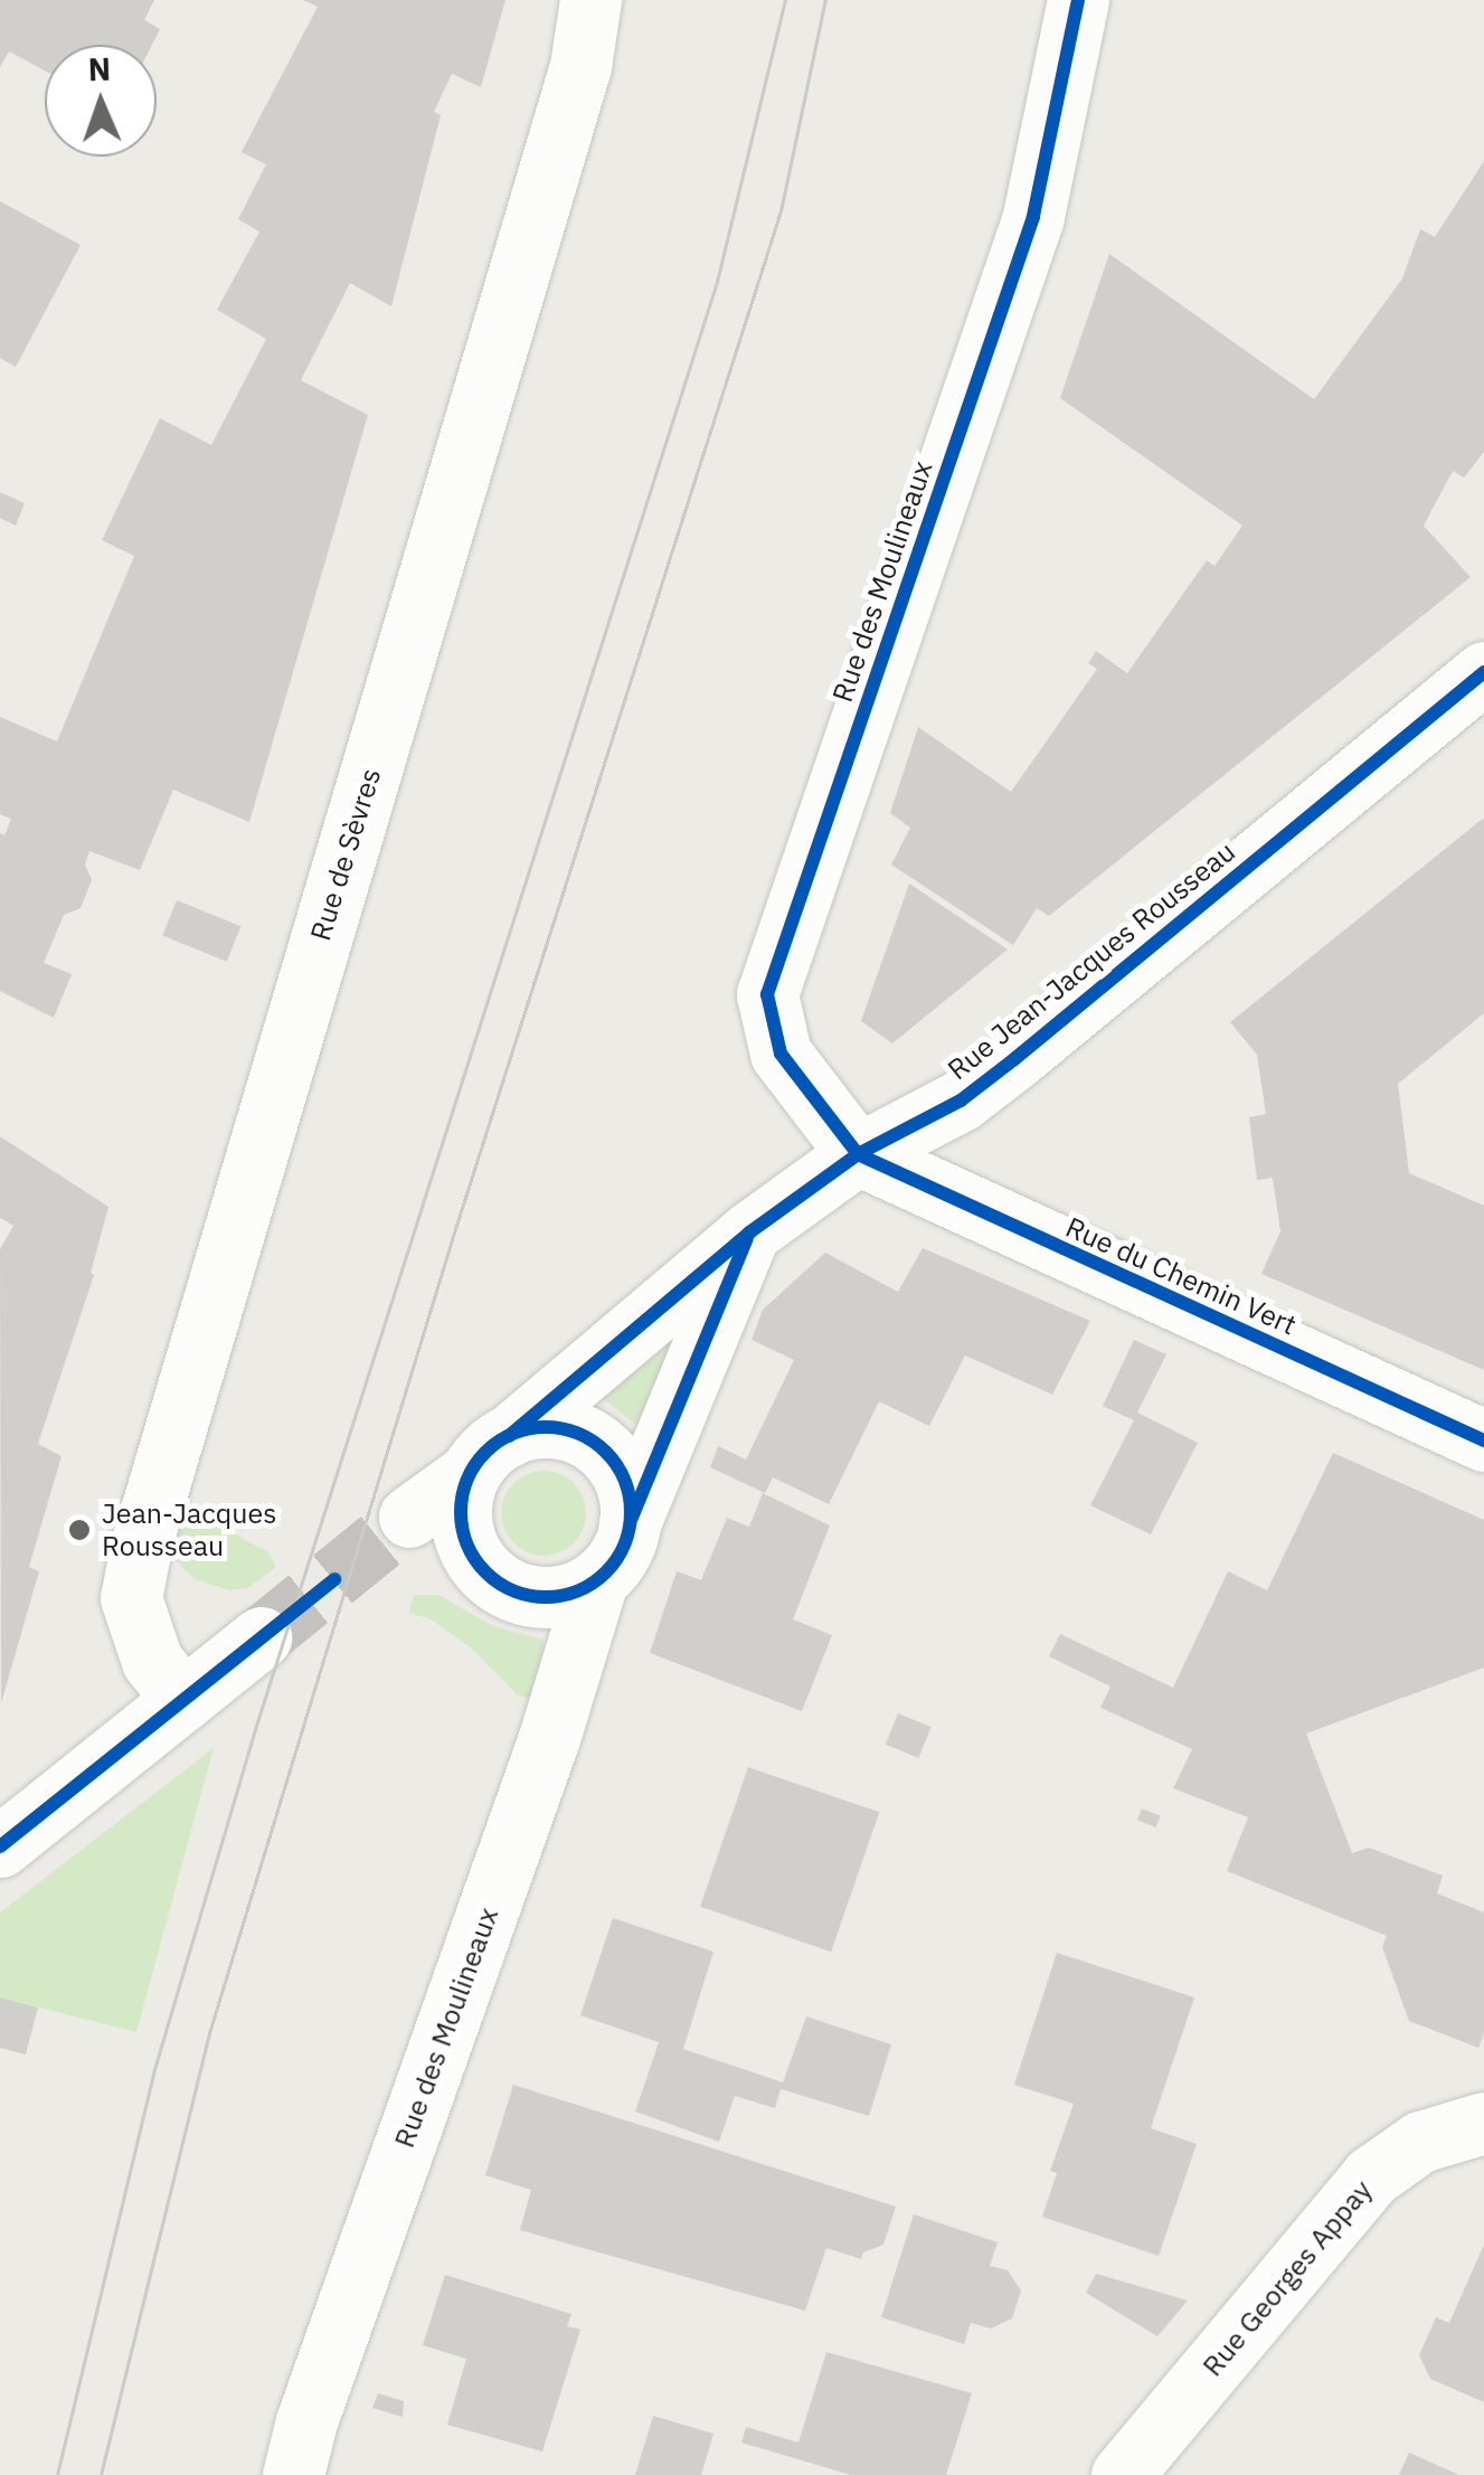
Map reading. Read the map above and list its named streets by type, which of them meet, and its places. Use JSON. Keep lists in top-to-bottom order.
{
  "streets": {
    "street": [
      "Rue des Moulineaux",
      "Rue de Sèvres",
      "Rue Jean-Jacques Rousseau",
      "Rue du Chemin Vert",
      "Rue Georges Appay"
    ]
  },
  "crossings": [
    ["Rue des Moulineaux", "Rue Jean-Jacques Rousseau"],
    ["Rue des Moulineaux", "Rue du Chemin Vert"],
    ["Rue Jean-Jacques Rousseau", "Rue du Chemin Vert"]
  ],
  "places": ["Jean-Jacques Rousseau"],
  "north": "top"
}
